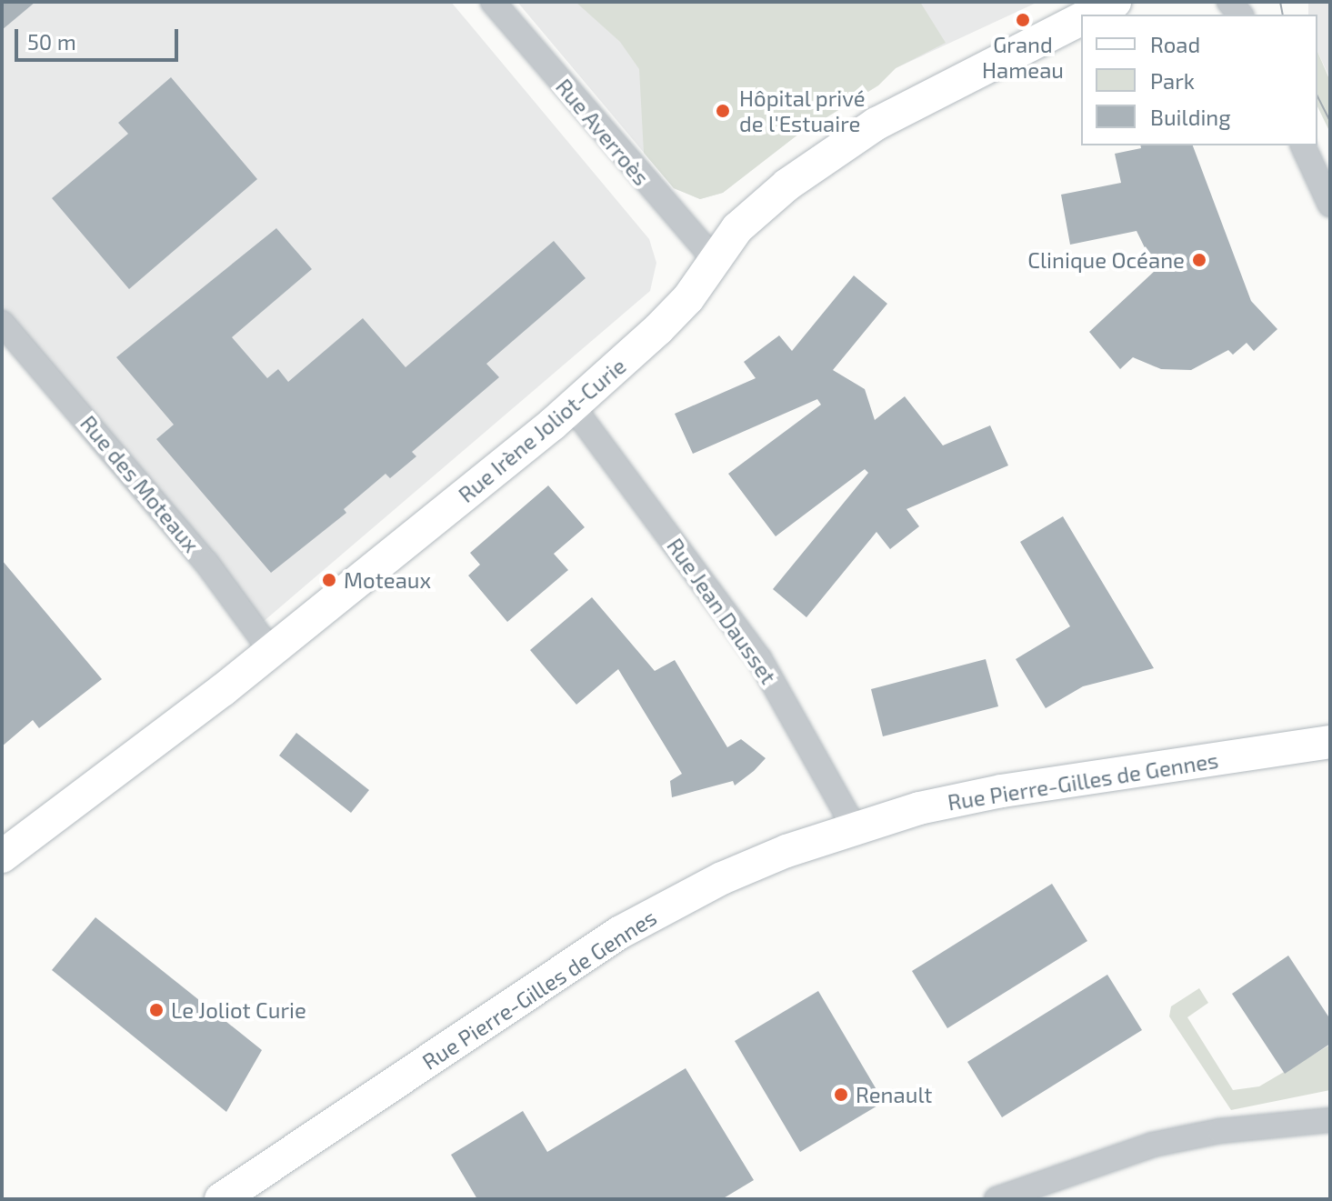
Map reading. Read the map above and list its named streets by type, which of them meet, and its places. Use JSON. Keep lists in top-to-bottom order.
{
  "streets": {
    "street": [
      "Rue Averroès",
      "Rue Irène Joliot-Curie",
      "Rue des Moteaux",
      "Rue Jean Dausset",
      "Rue Pierre-Gilles de Gennes"
    ]
  },
  "crossings": [
    ["Rue Averroès", "Rue Irène Joliot-Curie"],
    ["Rue Irène Joliot-Curie", "Rue des Moteaux"],
    ["Rue Irène Joliot-Curie", "Rue Jean Dausset"],
    ["Rue Jean Dausset", "Rue Pierre-Gilles de Gennes"]
  ],
  "places": [
    "Grand Hameau",
    "Hôpital privé de l'Estuaire",
    "Clinique Océane",
    "Moteaux",
    "Le Joliot Curie",
    "Renault"
  ],
  "legend": ["Road", "Park", "Building"],
  "scale_bar": "50 m"
}
